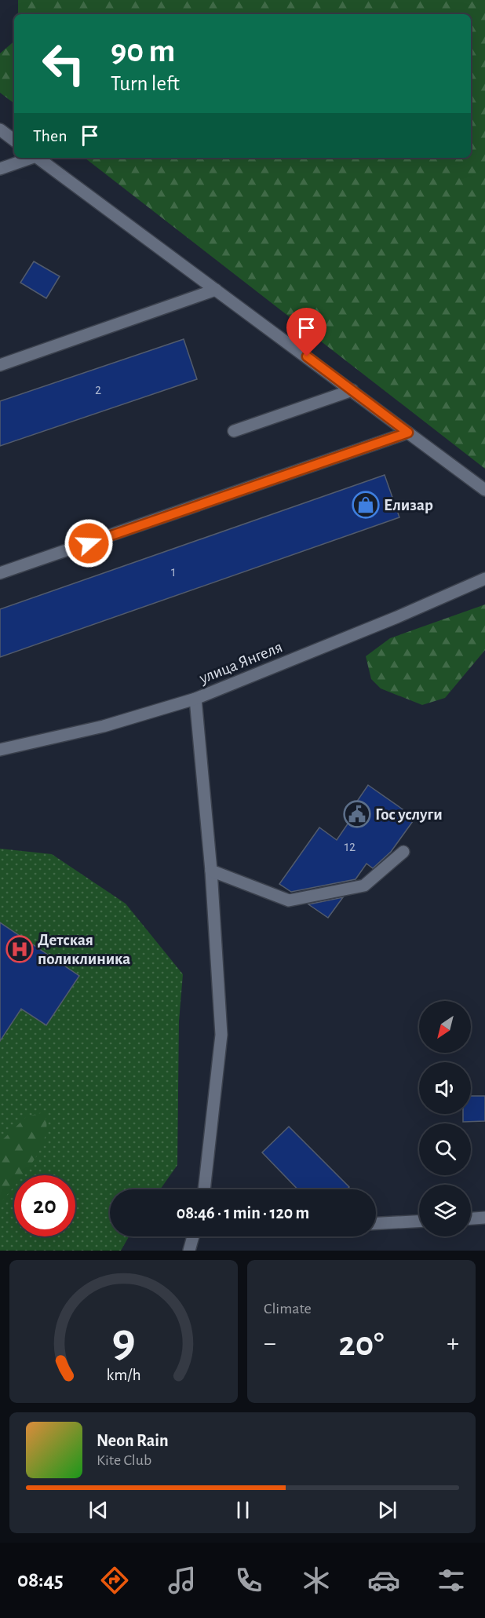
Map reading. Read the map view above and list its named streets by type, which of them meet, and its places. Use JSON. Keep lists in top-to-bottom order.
{
  "streets": {
    "street": ["улица Янгеля"]
  },
  "places": {
    "shop": ["Елизар"],
    "public building": ["Гос услуги"],
    "hospital": ["Детская поликлиника"]
  },
  "house_numbers": ["2", "1", "12"],
  "north": "bottom left",
  "page": {
    "turn": ["90 m", "Turn left"],
    "then": "Then",
    "limit": "20",
    "trip": "08:46 · 1 min · 120 m",
    "tile": "Climate",
    "heat": ["−", "20°", "+"],
    "song": ["Neon Rain", "Kite Club"],
    "tabs": "08:45",
    "gauge": ["9", "km/h"]
  }
}
